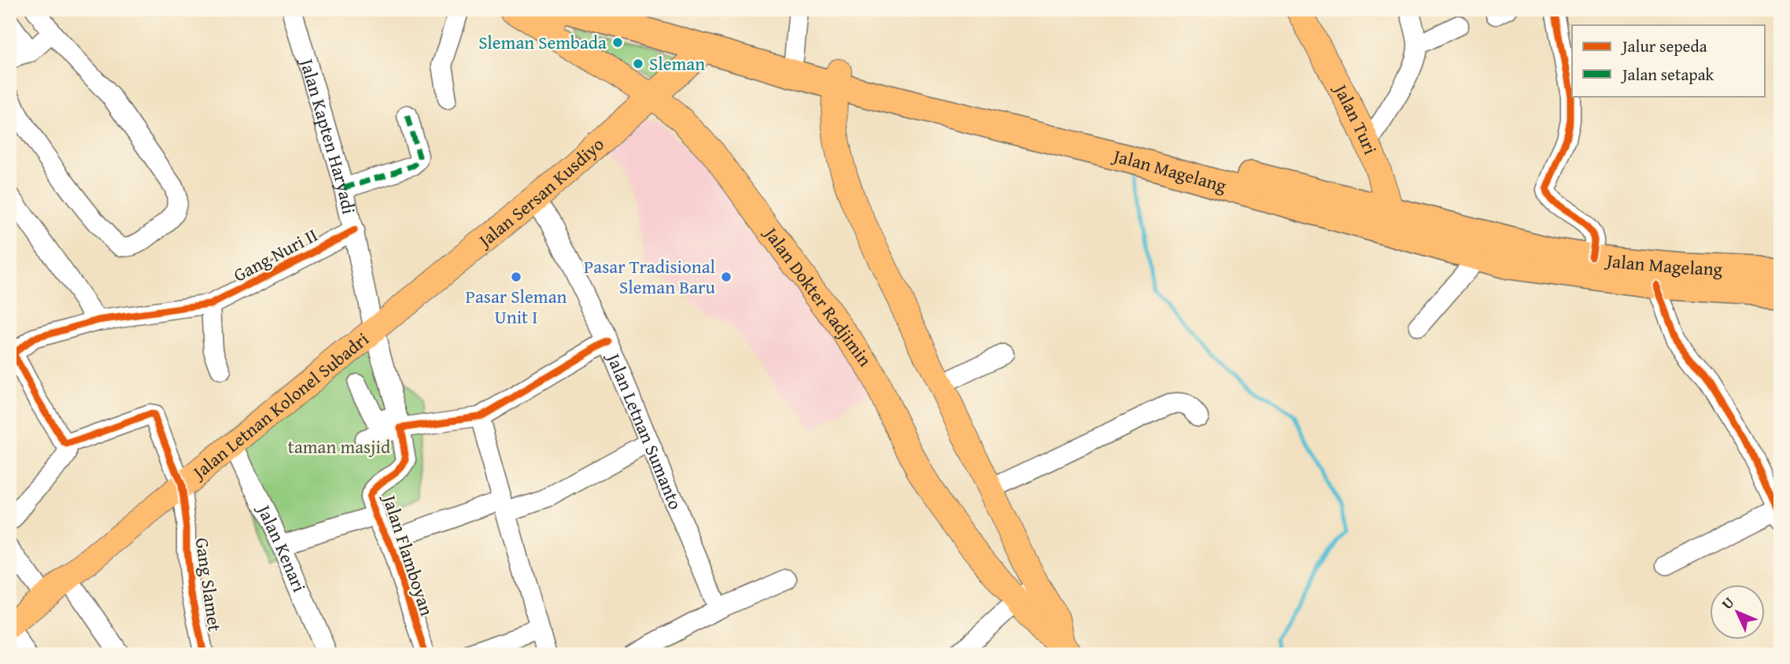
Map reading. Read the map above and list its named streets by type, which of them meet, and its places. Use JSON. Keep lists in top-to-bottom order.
{
  "streets": {
    "highway": ["Jalan Magelang"],
    "main road": [
      "Jalan Turi",
      "Jalan Sersan Kusdiyo",
      "Jalan Dokter Radjimin",
      "Jalan Letnan Kolonel Subadri"
    ],
    "street": [
      "Jalan Kapten Haryadi",
      "Gang Nuri II",
      "Jalan Letnan Sumanto",
      "Jalan Kenari",
      "Jalan Flamboyan",
      "Gang Slamet"
    ]
  },
  "crossings": [
    ["Jalan Turi", "Jalan Magelang"],
    ["Jalan Kapten Haryadi", "Jalan Sersan Kusdiyo"],
    ["Jalan Kapten Haryadi", "Gang Nuri II"],
    ["Jalan Kapten Haryadi", "Jalan Letnan Kolonel Subadri"],
    ["Jalan Kapten Haryadi", "Jalan Flamboyan"],
    ["Jalan Magelang", "Jalan Sersan Kusdiyo"],
    ["Jalan Magelang", "Jalan Dokter Radjimin"],
    ["Jalan Sersan Kusdiyo", "Jalan Dokter Radjimin"],
    ["Jalan Sersan Kusdiyo", "Jalan Letnan Kolonel Subadri"],
    ["Jalan Sersan Kusdiyo", "Jalan Letnan Sumanto"],
    ["Jalan Sersan Kusdiyo", "Jalan Flamboyan"],
    ["Jalan Letnan Kolonel Subadri", "Jalan Kenari"],
    ["Jalan Letnan Kolonel Subadri", "Jalan Flamboyan"],
    ["Jalan Letnan Kolonel Subadri", "Gang Slamet"]
  ],
  "parks": ["taman masjid"],
  "places": [
    "Sleman Sembada",
    "Sleman",
    "Pasar Sleman Unit I",
    "Pasar Tradisional Sleman Baru"
  ],
  "legend": ["Jalur sepeda", "Jalan setapak"],
  "north": "top left"
}
